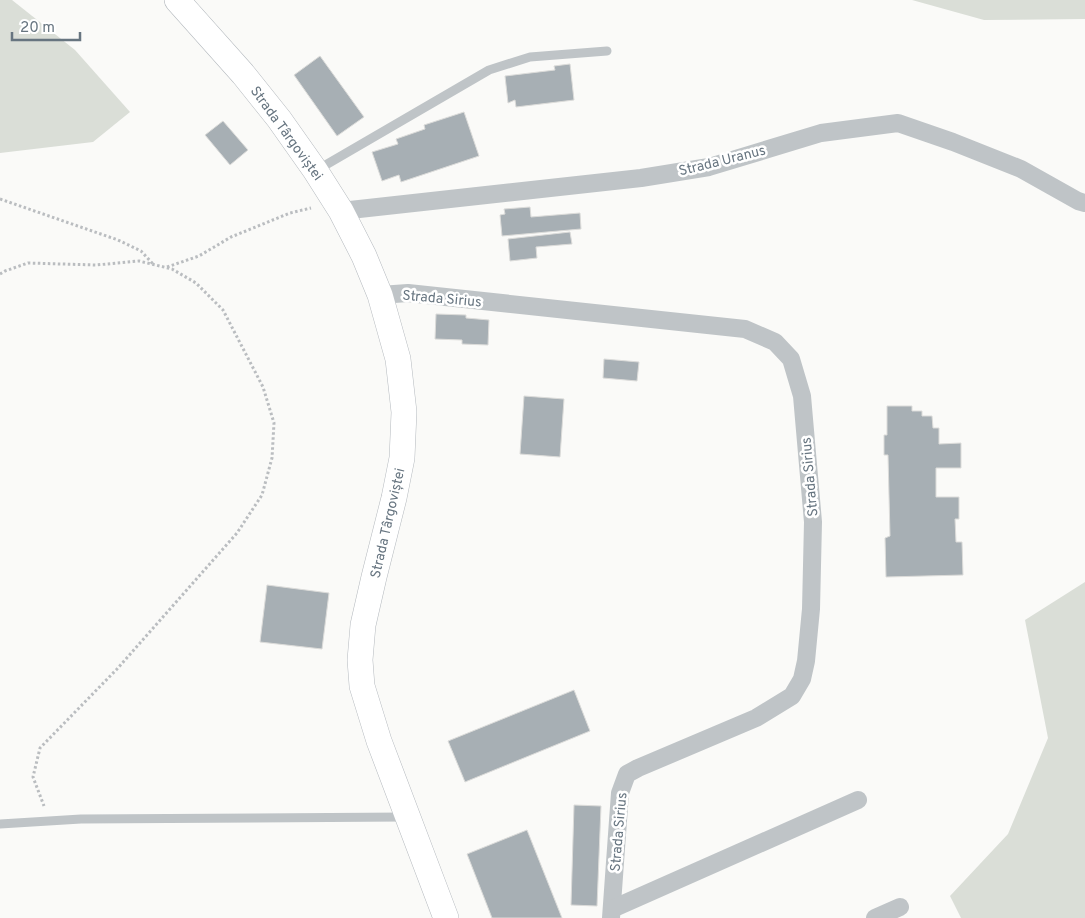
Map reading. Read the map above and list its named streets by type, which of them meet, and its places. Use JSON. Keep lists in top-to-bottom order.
{
  "streets": {
    "main road": ["Strada Târgoviștei"],
    "street": ["Strada Uranus", "Strada Sirius"]
  },
  "crossings": [
    ["Strada Târgoviștei", "Strada Uranus"],
    ["Strada Târgoviștei", "Strada Sirius"]
  ],
  "scale_bar": "20 m"
}
